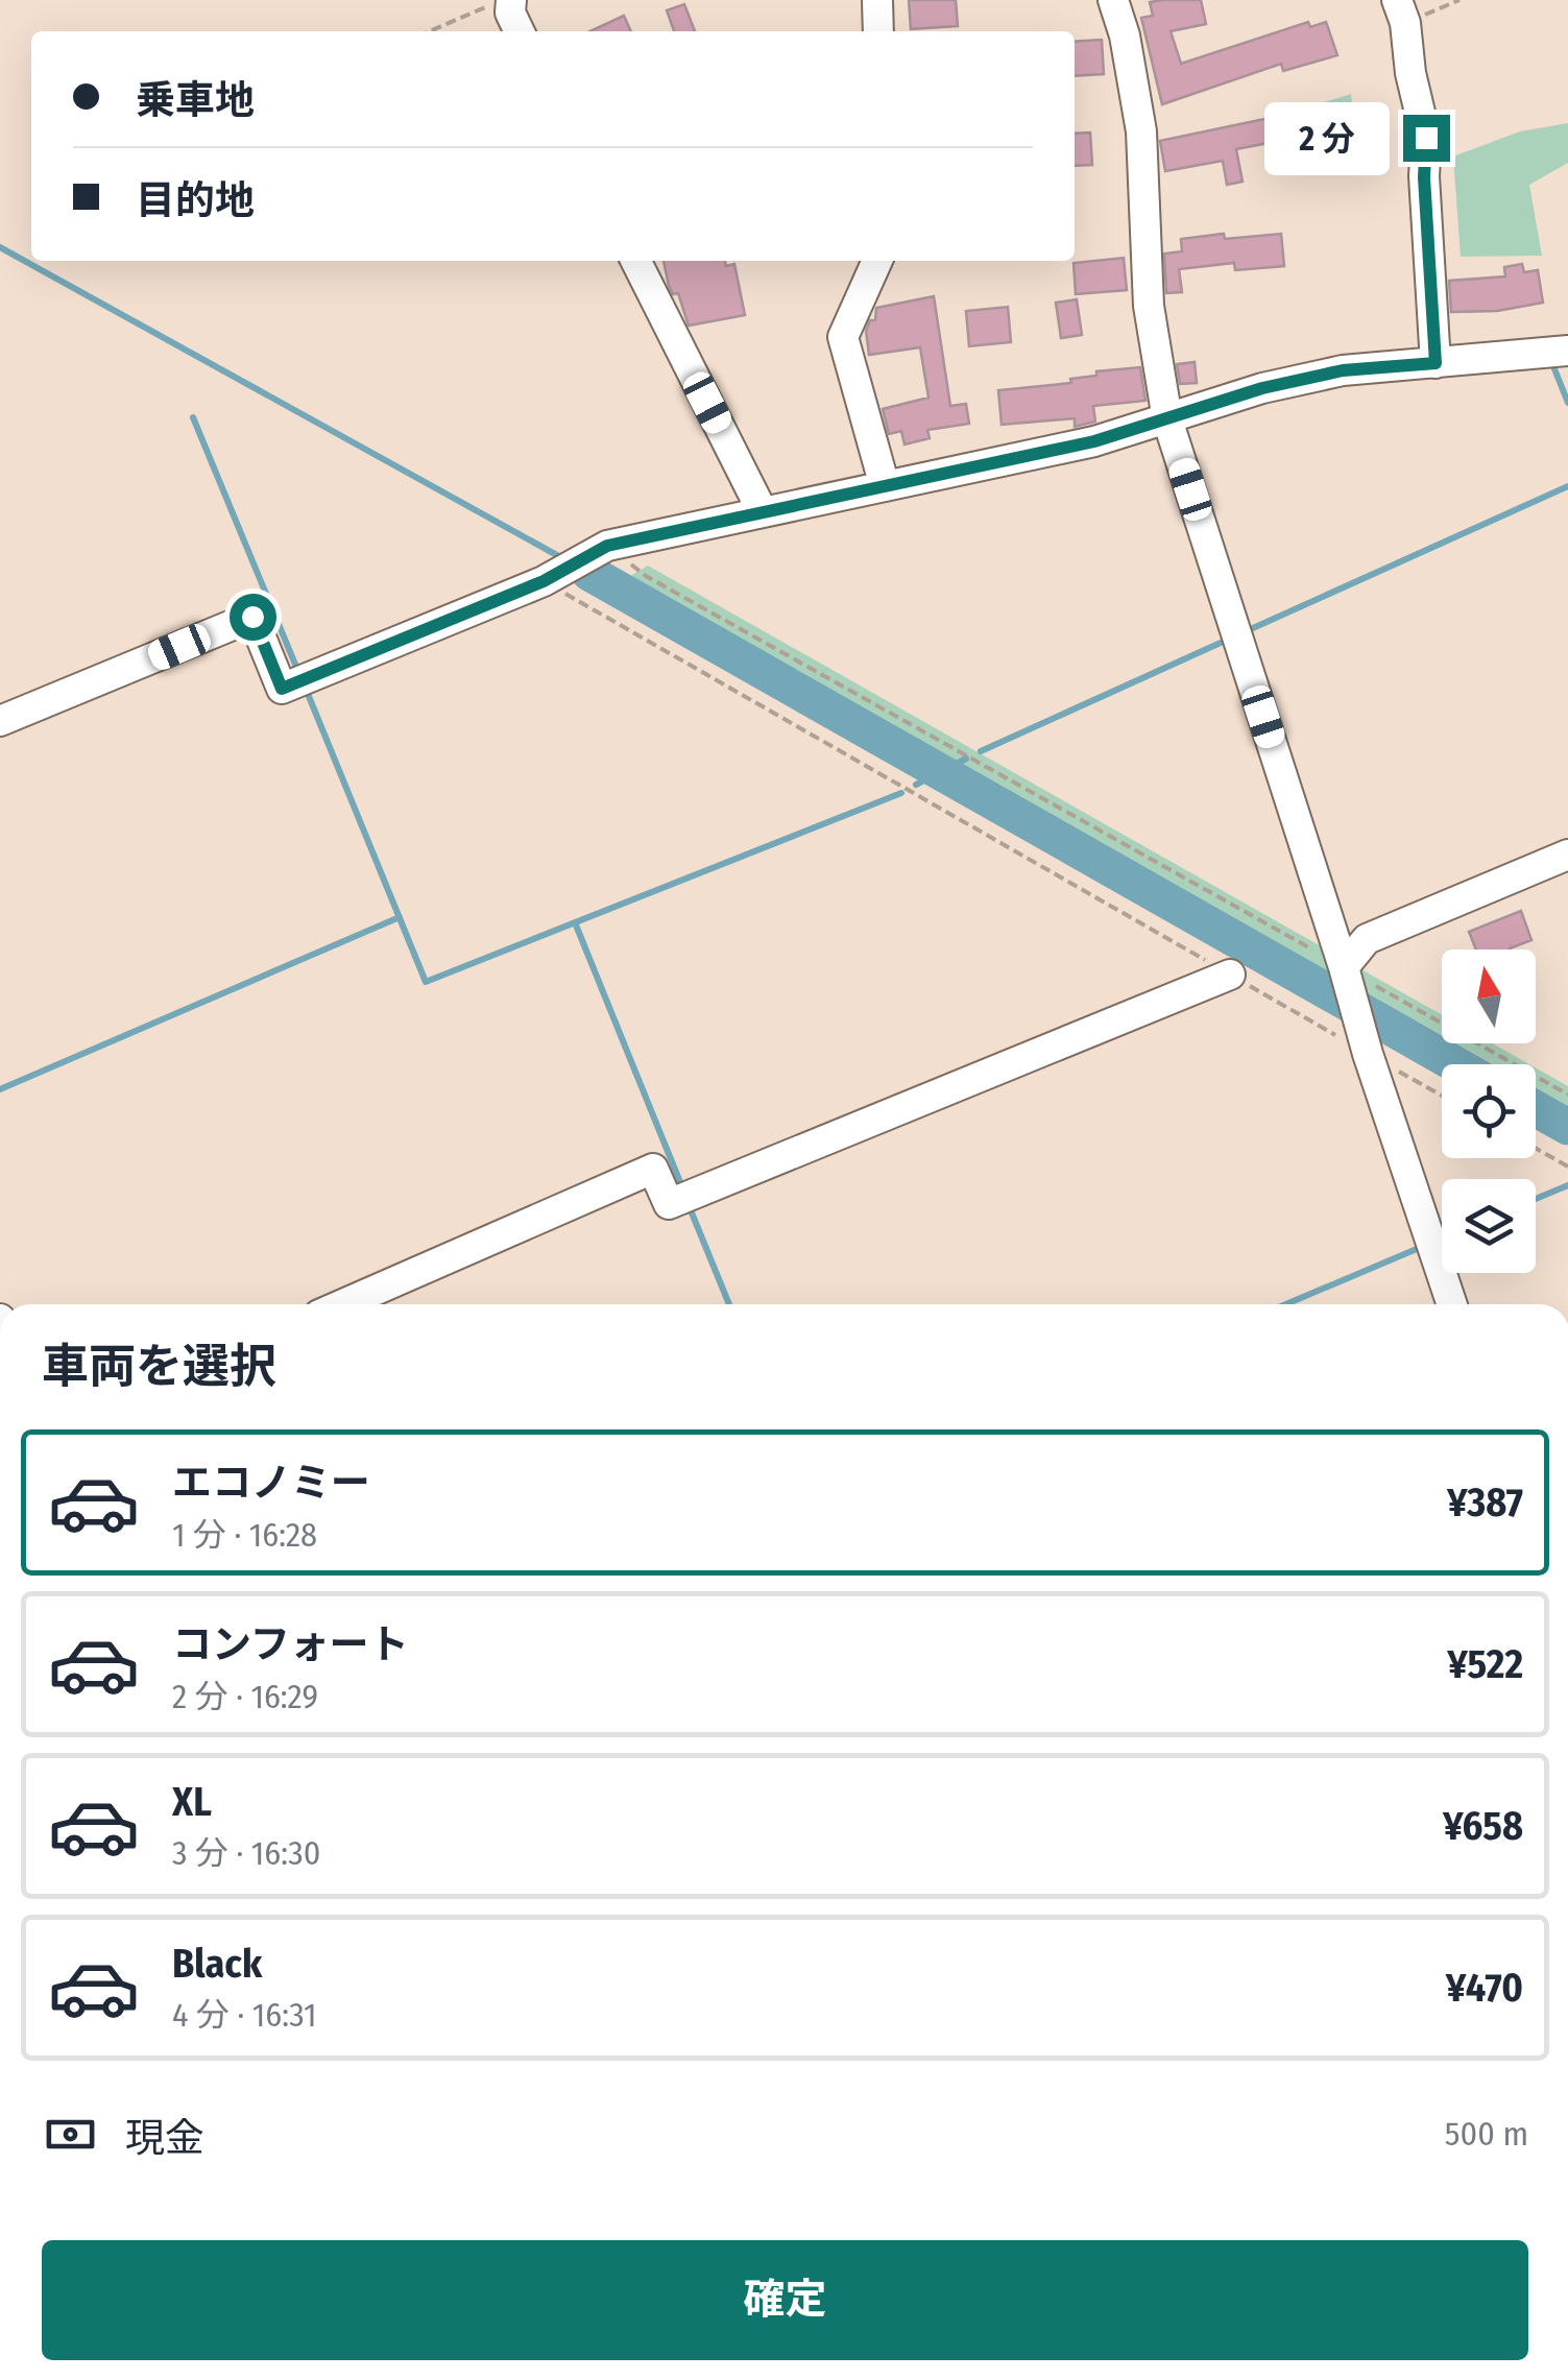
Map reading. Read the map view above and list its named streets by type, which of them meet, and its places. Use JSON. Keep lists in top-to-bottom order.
{
  "north": "top",
  "page": {
    "banner": ["乗車地", "目的地"],
    "bubble": "2 分",
    "heading": "車両を選択",
    "list": [
      {
        "name": "エコノミー",
        "note": "1 分 · 16:28",
        "value": "¥387"
      },
      {
        "name": "コンフォート",
        "note": "2 分 · 16:29",
        "value": "¥522"
      },
      {
        "name": "XL",
        "note": "3 分 · 16:30",
        "value": "¥658"
      },
      {
        "name": "Black",
        "note": "4 分 · 16:31",
        "value": "¥470"
      }
    ],
    "pay": ["現金", "500 m"],
    "buttons": "確定"
  }
}
